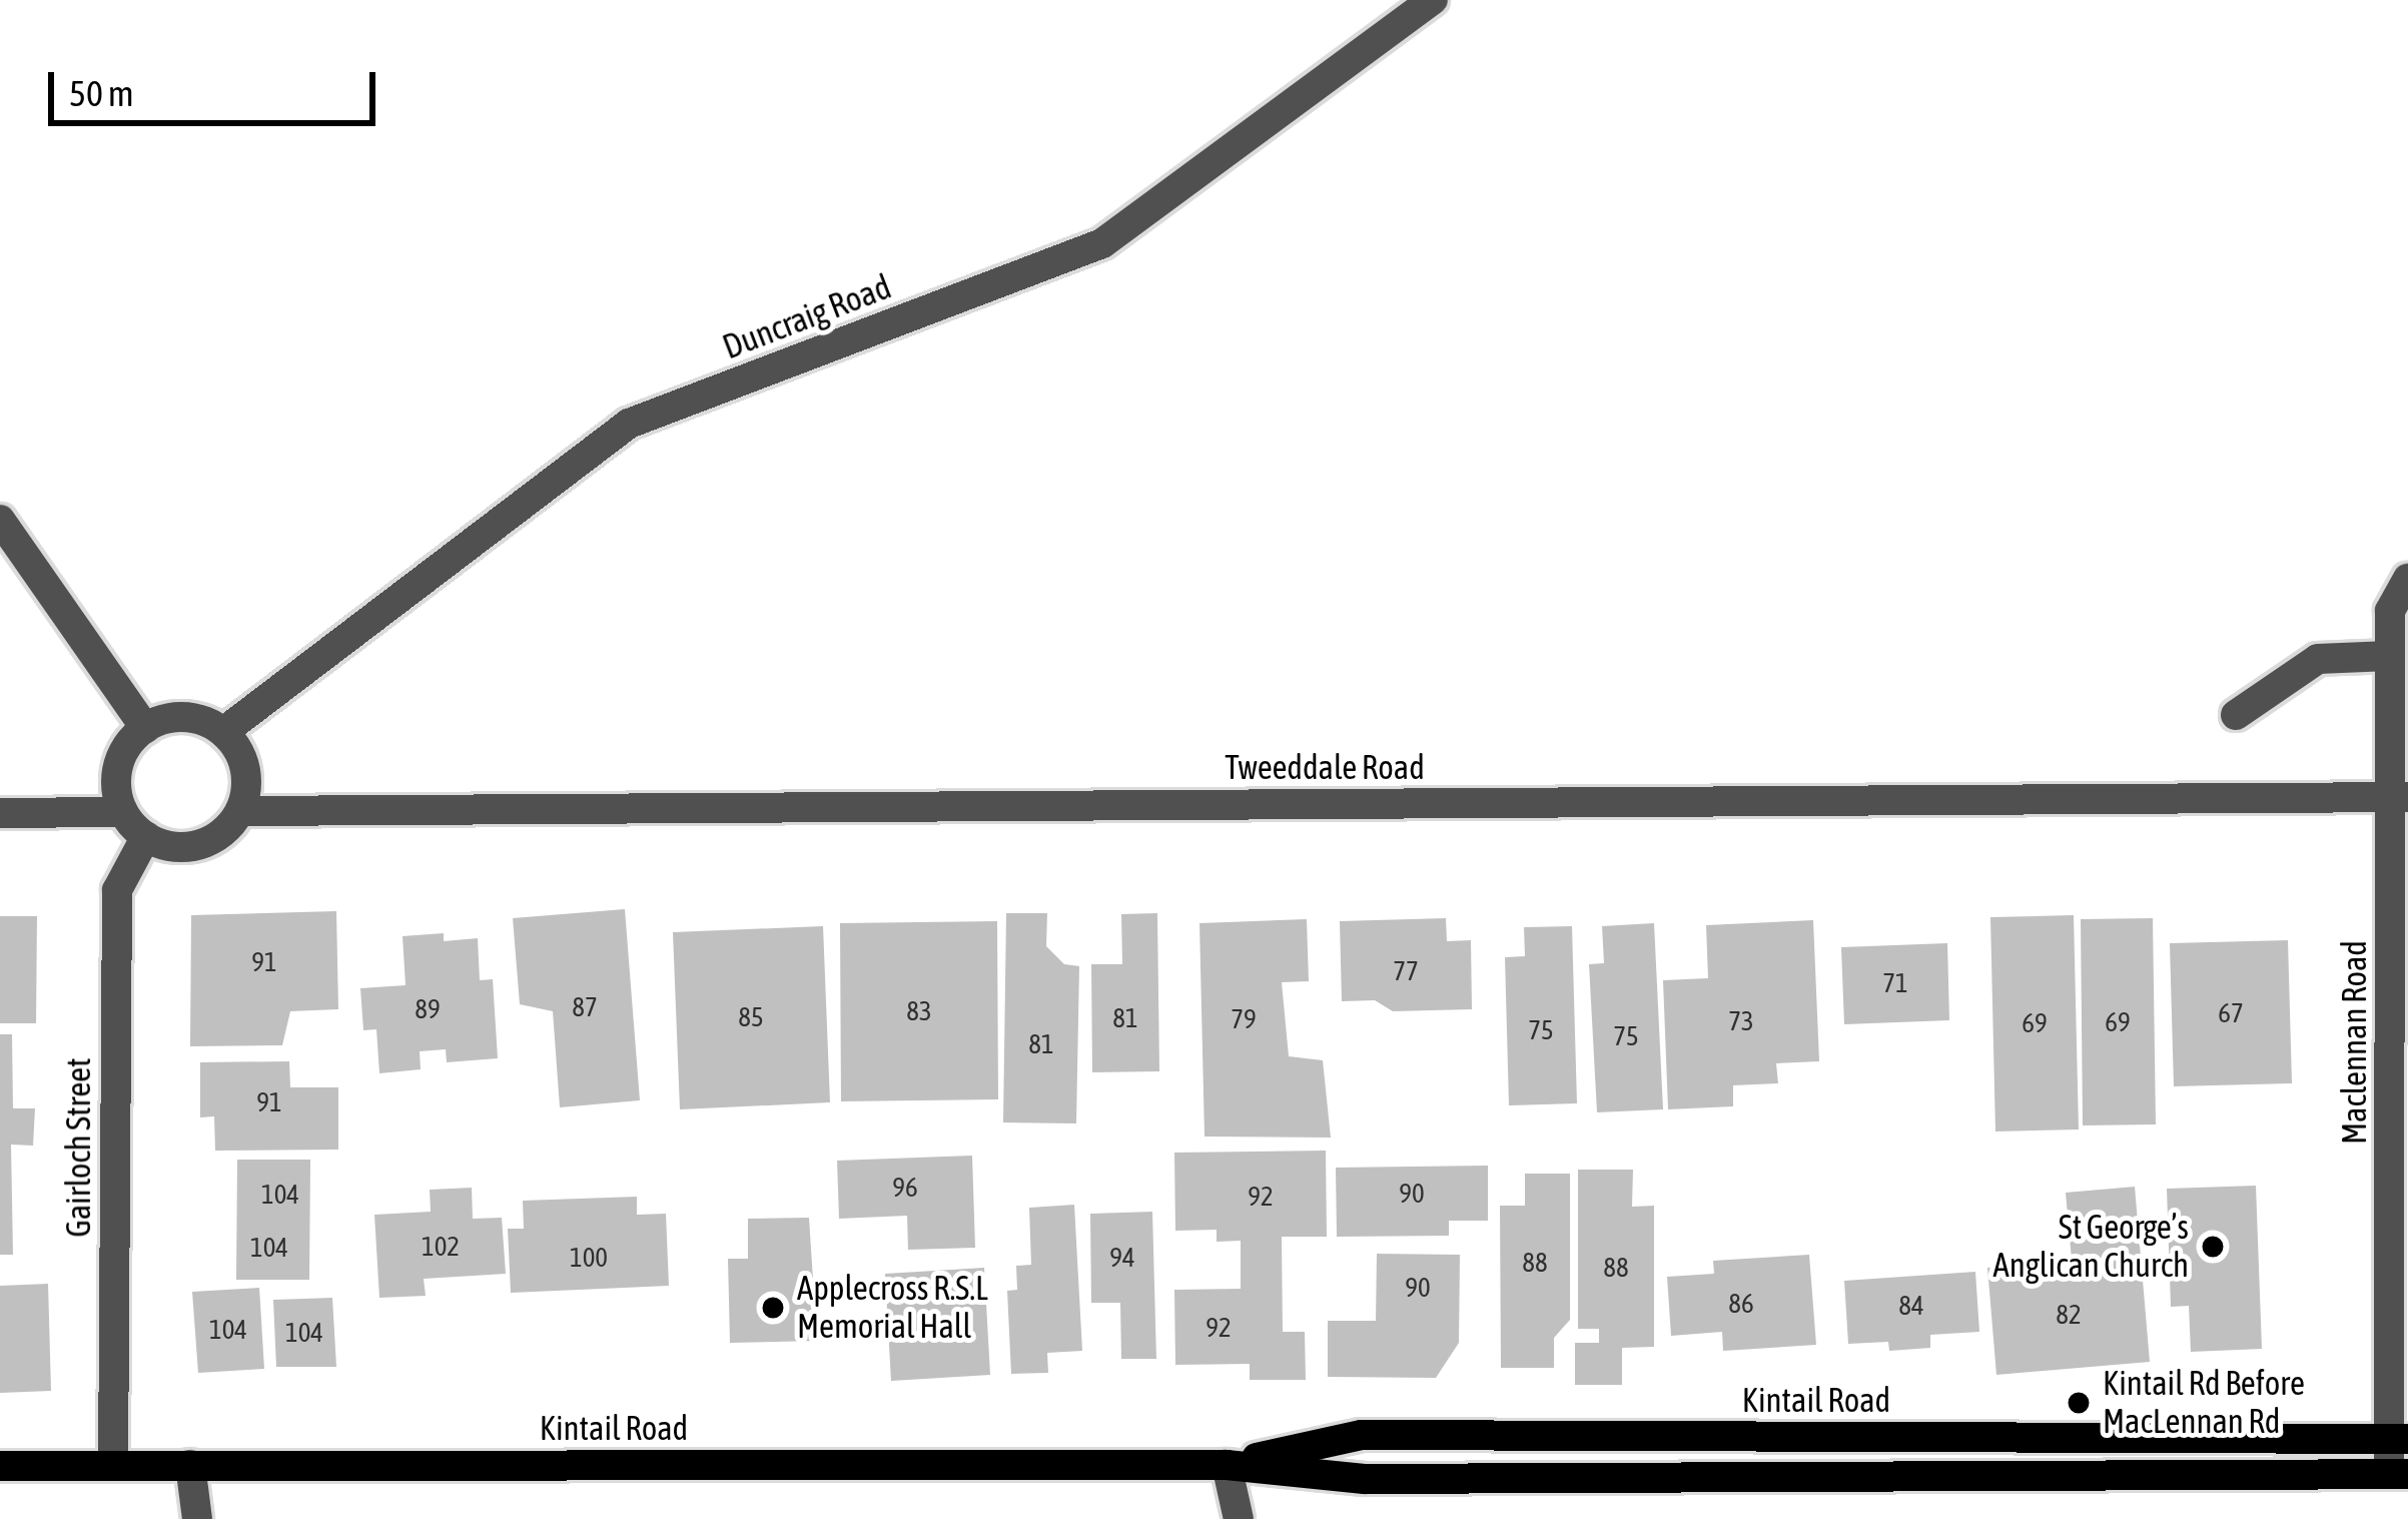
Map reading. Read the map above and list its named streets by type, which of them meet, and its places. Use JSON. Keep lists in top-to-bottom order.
{
  "streets": {
    "main road": ["Kintail Road"],
    "street": [
      "Duncraig Road",
      "Tweeddale Road",
      "Maclennan Road",
      "Gairloch Street"
    ]
  },
  "crossings": [
    ["Duncraig Road", "Tweeddale Road"],
    ["Duncraig Road", "Gairloch Street"],
    ["Tweeddale Road", "Maclennan Road"],
    ["Tweeddale Road", "Gairloch Street"],
    ["Maclennan Road", "Kintail Road"],
    ["Gairloch Street", "Kintail Road"]
  ],
  "places": ["St George’s Anglican Church", "Applecross R.S.L Memorial Hall", "Kintail Rd Before MacLennan Rd"],
  "house_numbers": [
    "91",
    "77",
    "71",
    "87",
    "89",
    "83",
    "67",
    "85",
    "81",
    "79",
    "73",
    "69",
    "69",
    "75",
    "75",
    "81",
    "91",
    "96",
    "90",
    "104",
    "92",
    "102",
    "104",
    "100",
    "94",
    "88",
    "88",
    "90",
    "86",
    "84",
    "82",
    "92",
    "104",
    "104"
  ],
  "scale_bar": "50 m"
}
